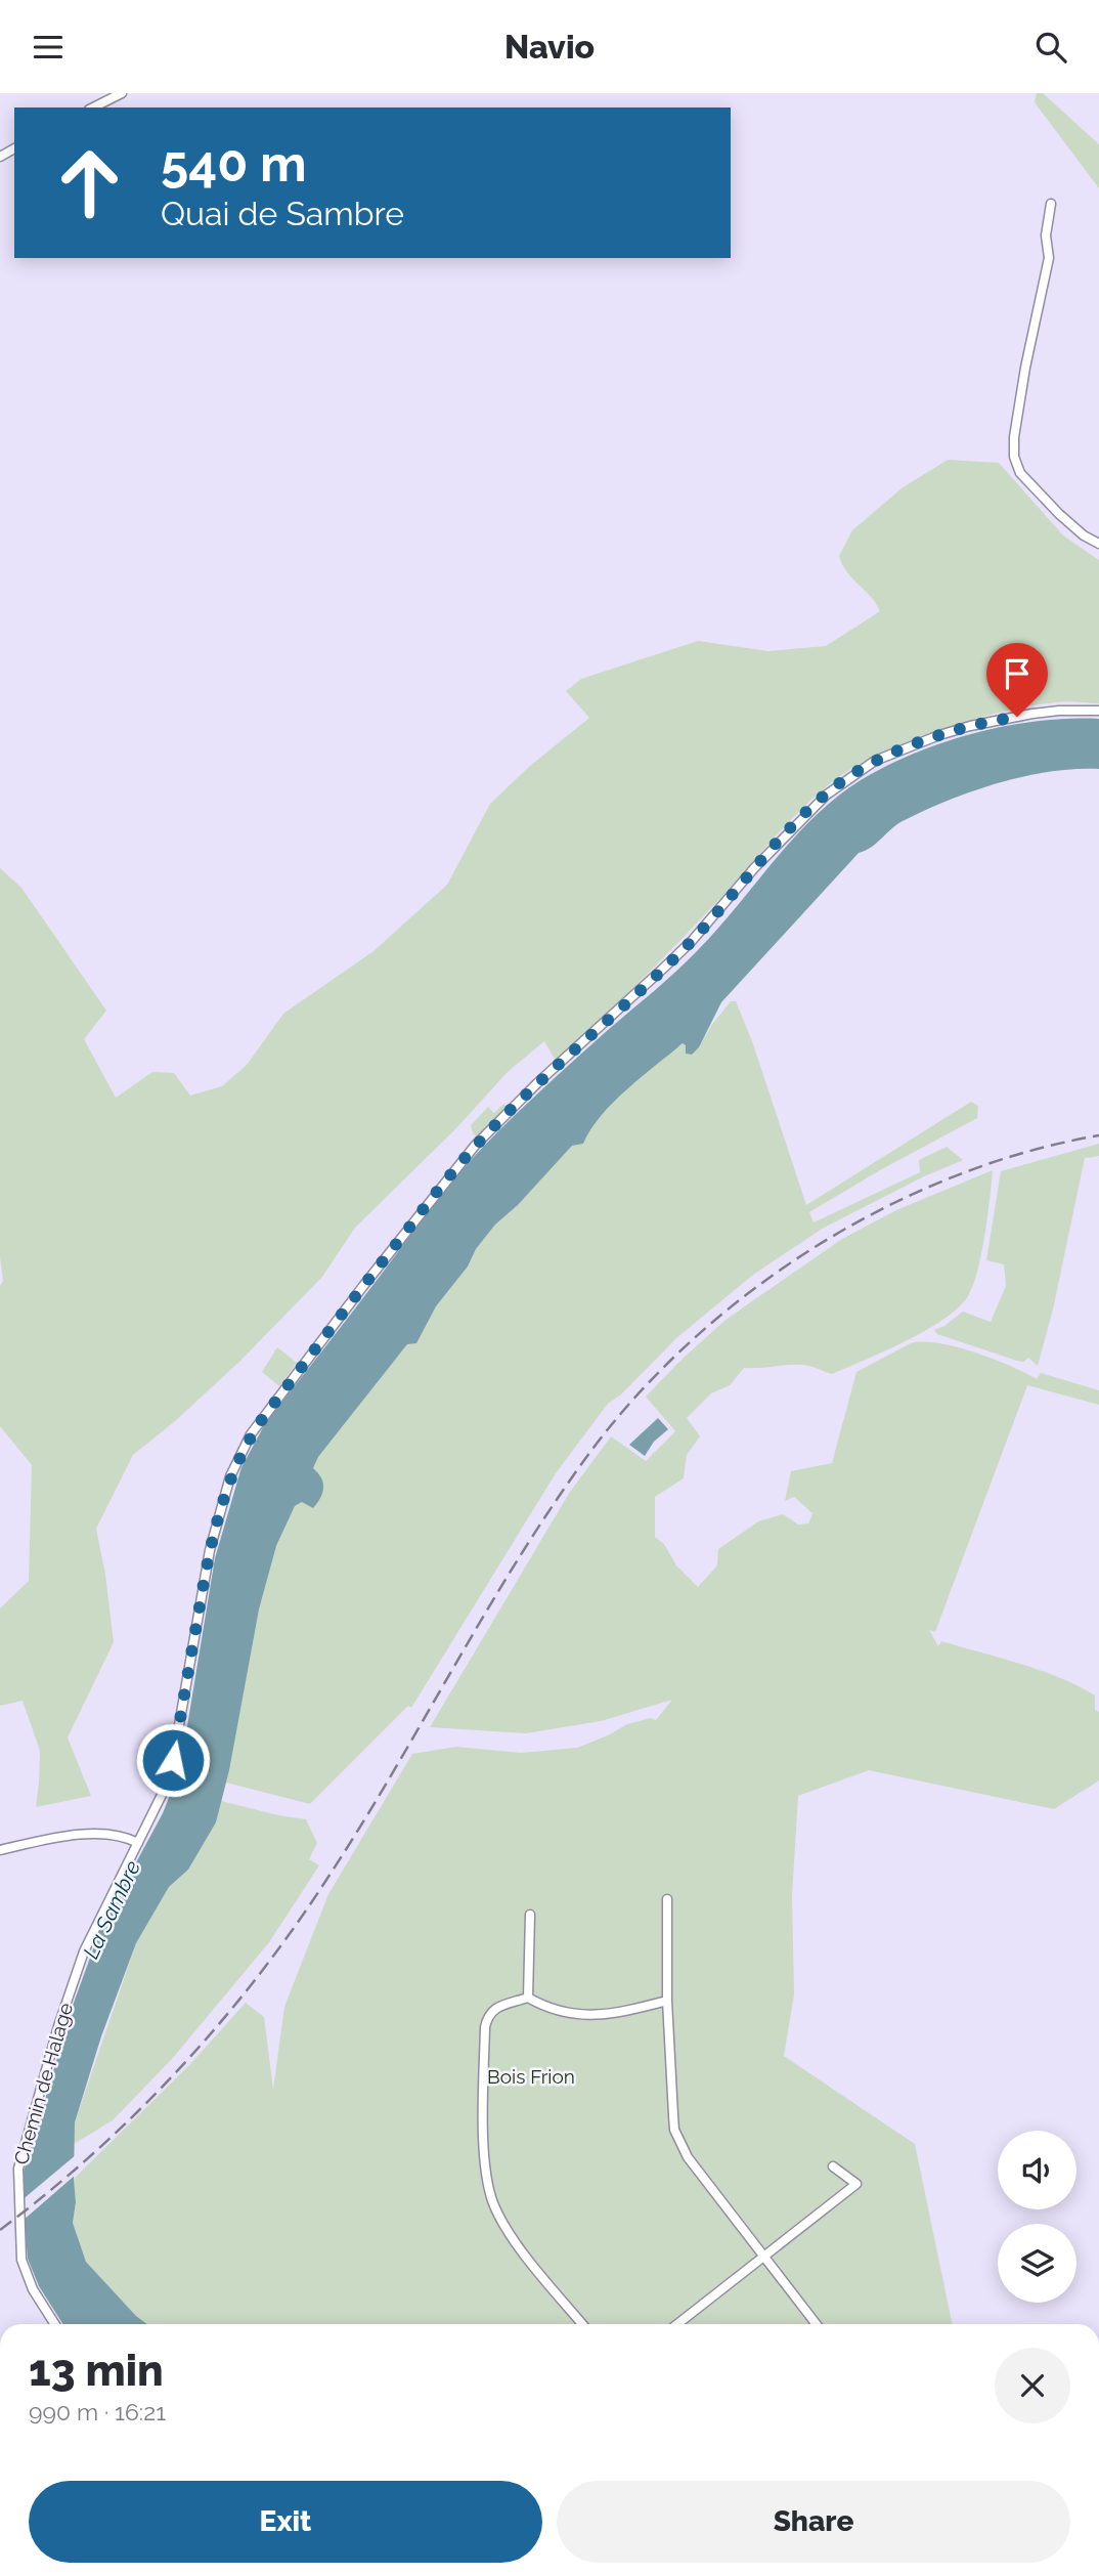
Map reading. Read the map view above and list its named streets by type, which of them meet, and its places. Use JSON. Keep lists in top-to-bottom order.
{
  "streets": {
    "street": ["Chemin de Halage"]
  },
  "water": ["La Sambre"],
  "parks": ["Bois Frion"],
  "page": {
    "header": "Navio",
    "turn": ["540 m", "Quai de Sambre"],
    "heading": ["13 min", "990 m · 16:21"],
    "buttons": ["Exit", "Share"]
  }
}
